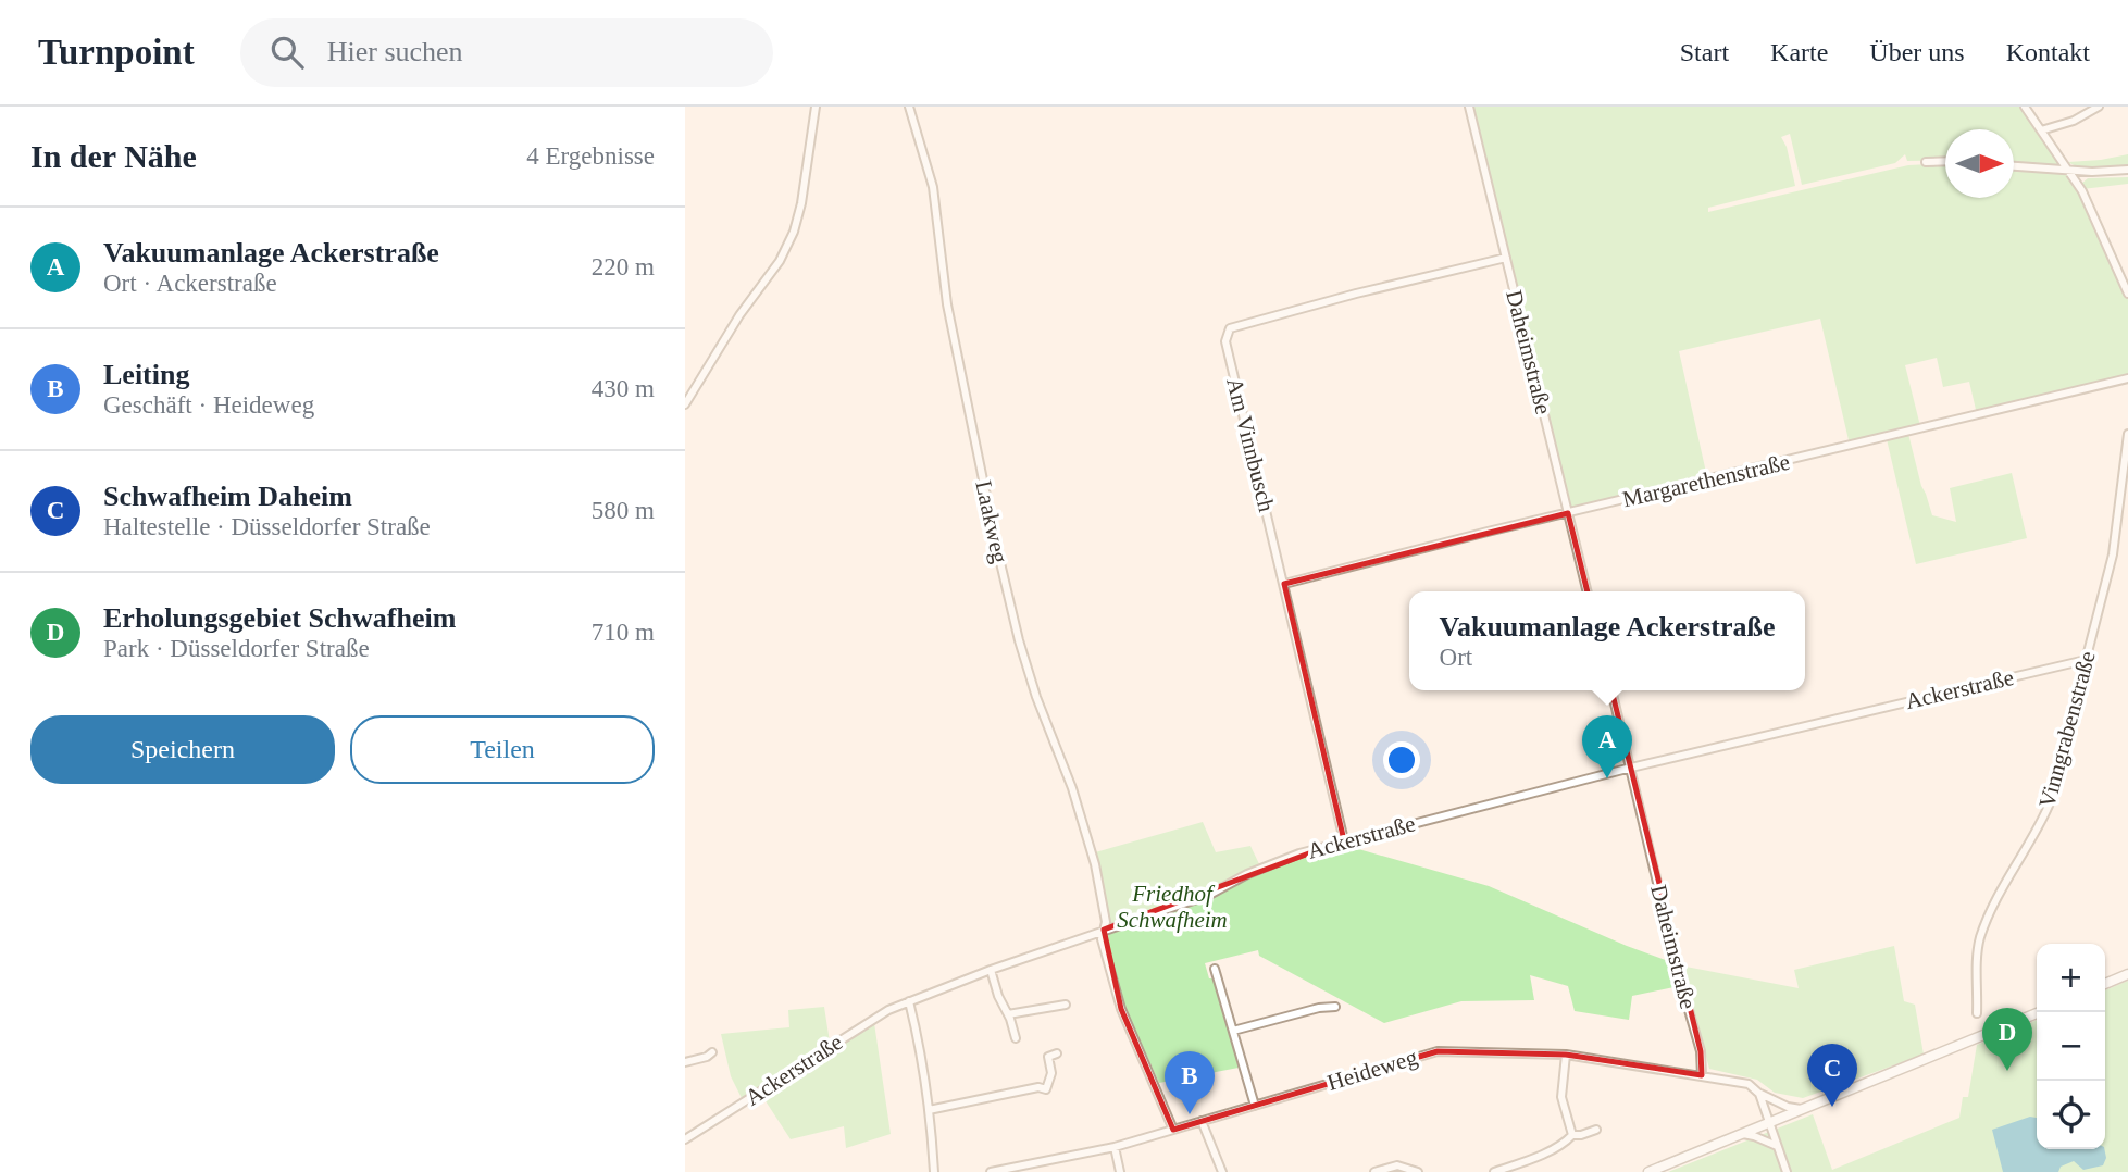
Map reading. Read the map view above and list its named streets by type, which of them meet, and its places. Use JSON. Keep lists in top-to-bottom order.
{
  "streets": {
    "street": [
      "Daheimstraße",
      "Am Vinnbusch",
      "Margarethenstraße",
      "Laakweg",
      "Ackerstraße",
      "Vinngrabenstraße",
      "Heideweg"
    ]
  },
  "crossings": [
    ["Daheimstraße", "Am Vinnbusch"],
    ["Daheimstraße", "Margarethenstraße"],
    ["Daheimstraße", "Ackerstraße"],
    ["Daheimstraße", "Heideweg"],
    ["Am Vinnbusch", "Margarethenstraße"],
    ["Am Vinnbusch", "Ackerstraße"],
    ["Laakweg", "Ackerstraße"],
    ["Laakweg", "Heideweg"],
    ["Ackerstraße", "Vinngrabenstraße"]
  ],
  "parks": ["Friedhof Schwafheim"],
  "north": "right",
  "page": {
    "header": "Turnpoint",
    "search": "Hier suchen",
    "nav": [
      "Start",
      "Karte",
      "Über uns",
      "Kontakt"
    ],
    "heading": ["In der Nähe", "4 Ergebnisse"],
    "list": [
      {
        "mark": "A",
        "name": "Vakuumanlage Ackerstraße",
        "note": "Ort · Ackerstraße",
        "value": "220 m"
      },
      {
        "mark": "B",
        "name": "Leiting",
        "note": "Geschäft · Heideweg",
        "value": "430 m"
      },
      {
        "mark": "C",
        "name": "Schwafheim Daheim",
        "note": "Haltestelle · Düsseldorfer Straße",
        "value": "580 m"
      },
      {
        "mark": "D",
        "name": "Erholungsgebiet Schwafheim",
        "note": "Park · Düsseldorfer Straße",
        "value": "710 m"
      }
    ],
    "popup": ["Vakuumanlage Ackerstraße", "Ort"],
    "buttons": ["Speichern", "Teilen"],
    "pins": [
      "A",
      "D",
      "C",
      "B"
    ],
    "map_buttons": ["+", "−"]
  }
}
